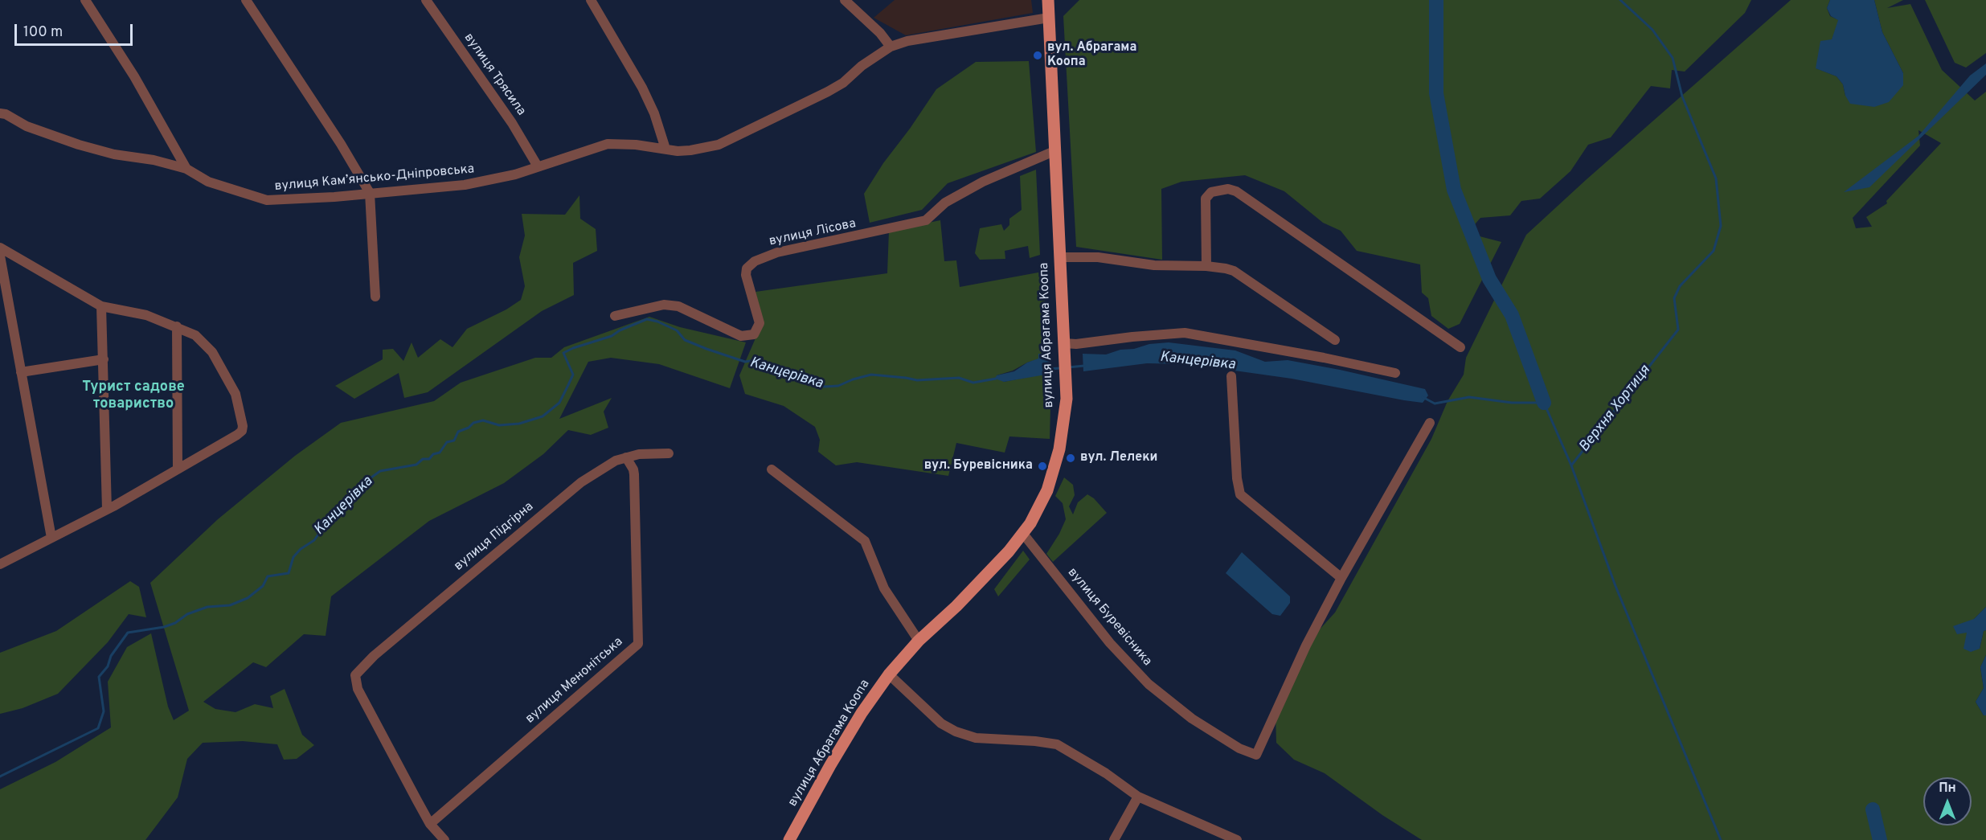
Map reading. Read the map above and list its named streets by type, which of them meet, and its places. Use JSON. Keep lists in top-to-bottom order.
{
  "streets": {
    "main road": ["вулиця Абрагама Коопа"],
    "street": [
      "вулиця Трясила",
      "вулиця Кам’янсько-Дніпровська",
      "вулиця Лісова",
      "вулиця Підгірна",
      "вулиця Буревісника",
      "вулиця Менонітська"
    ]
  },
  "crossings": [
    ["вулиця Трясила", "вулиця Кам’янсько-Дніпровська"],
    ["вулиця Кам’янсько-Дніпровська", "вулиця Абрагама Коопа"],
    ["вулиця Лісова", "вулиця Абрагама Коопа"],
    ["вулиця Абрагама Коопа", "вулиця Буревісника"],
    ["вулиця Підгірна", "вулиця Менонітська"]
  ],
  "districts": ["Турист садове товариство"],
  "water": ["Канцерівка", "Верхня Хортиця"],
  "places": ["вул. Абрагама Коопа", "вул. Лелеки", "вул. Буревісника"],
  "scale_bar": "100 m",
  "north": "top"
}
